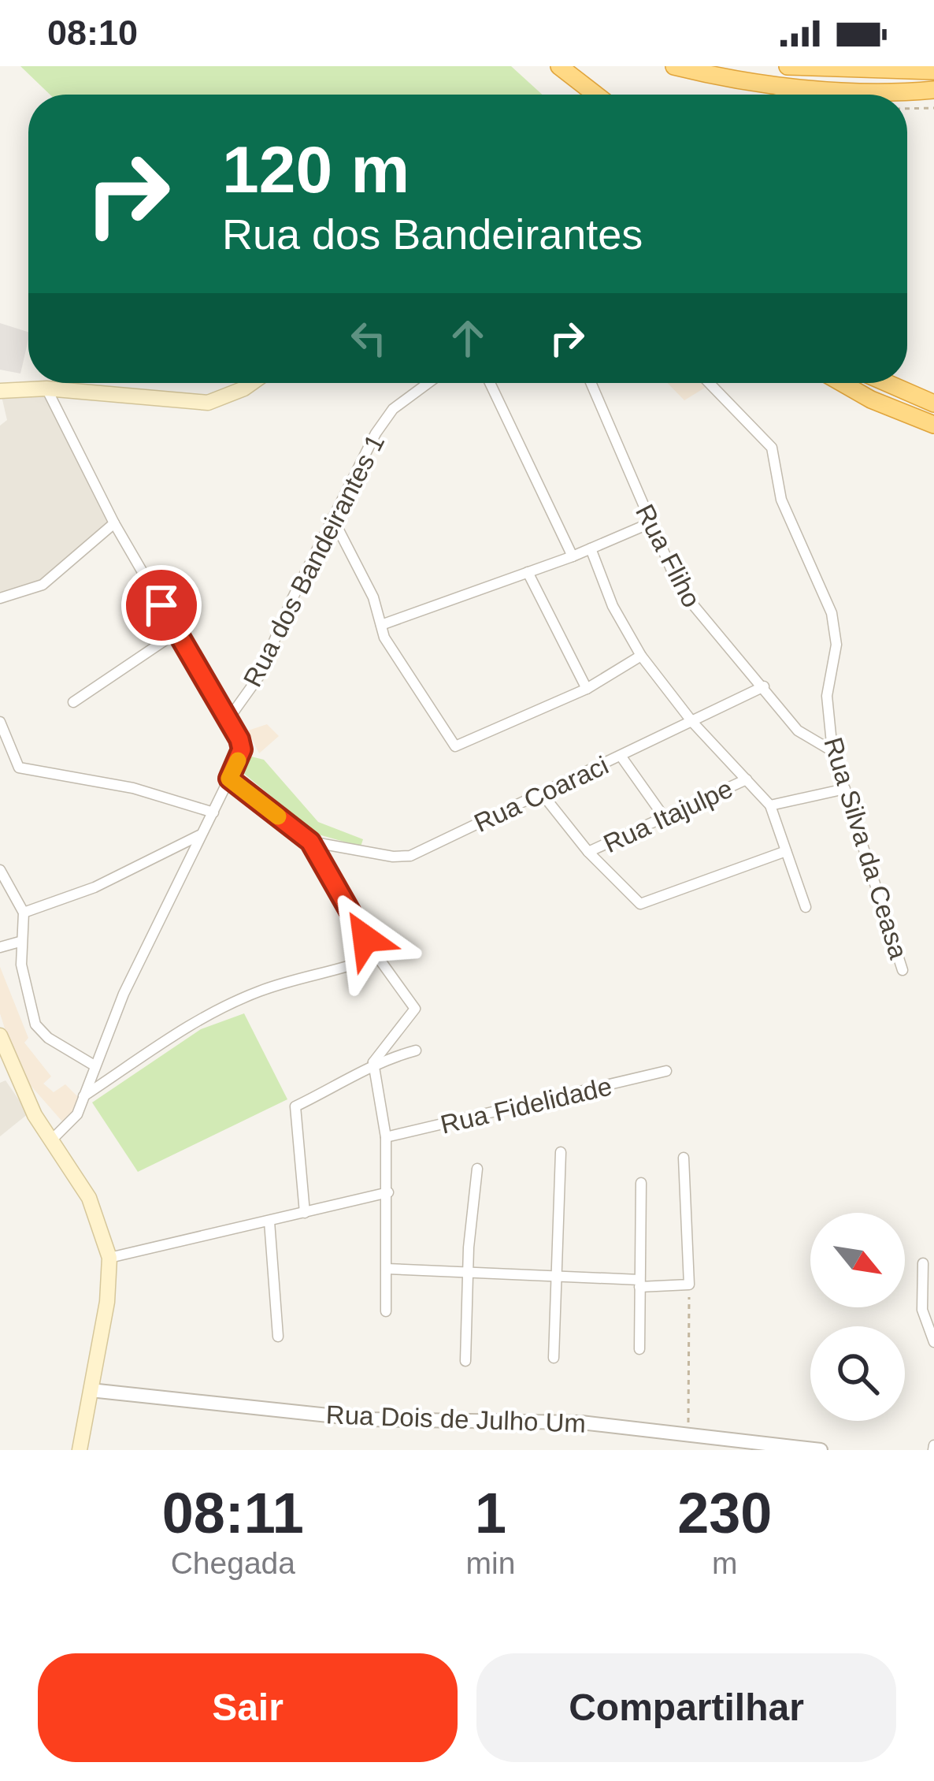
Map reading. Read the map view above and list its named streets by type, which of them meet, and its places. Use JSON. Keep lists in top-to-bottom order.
{
  "streets": {
    "street": [
      "Rua Fliho",
      "Rua dos Bandeirantes 1",
      "Rua Coaraci",
      "Rua Itajulpe",
      "Rua Silva da Ceasa",
      "Rua Fidelidade",
      "Rua Dois de Julho Um"
    ]
  },
  "crossings": [
    ["Rua Fliho", "Rua Coaraci"],
    ["Rua Fliho", "Rua Silva da Ceasa"]
  ],
  "north": "bottom right",
  "page": {
    "status": "08:10",
    "turn": ["120 m", "Rua dos Bandeirantes"],
    "eta": [
      "08:11",
      "Chegada",
      "1",
      "min",
      "230",
      "m"
    ],
    "buttons": ["Sair", "Compartilhar"]
  }
}
